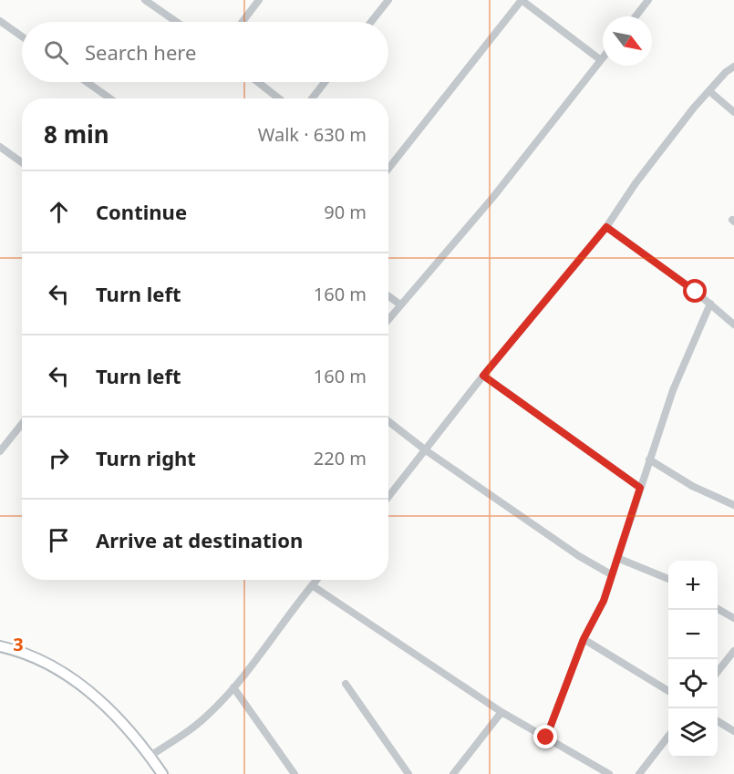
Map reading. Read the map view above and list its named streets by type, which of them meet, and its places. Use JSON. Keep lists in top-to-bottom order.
{
  "north": "bottom right",
  "page": {
    "search": "Search here",
    "heading": ["8 min", "Walk · 630 m"],
    "list": [
      ["Continue", "90 m"],
      ["Turn left", "160 m"],
      ["Turn left", "160 m"],
      ["Turn right", "220 m"],
      "Arrive at destination"
    ],
    "map_buttons": ["+", "−"]
  },
  "grid": {
    "rows": ["3"]
  }
}
